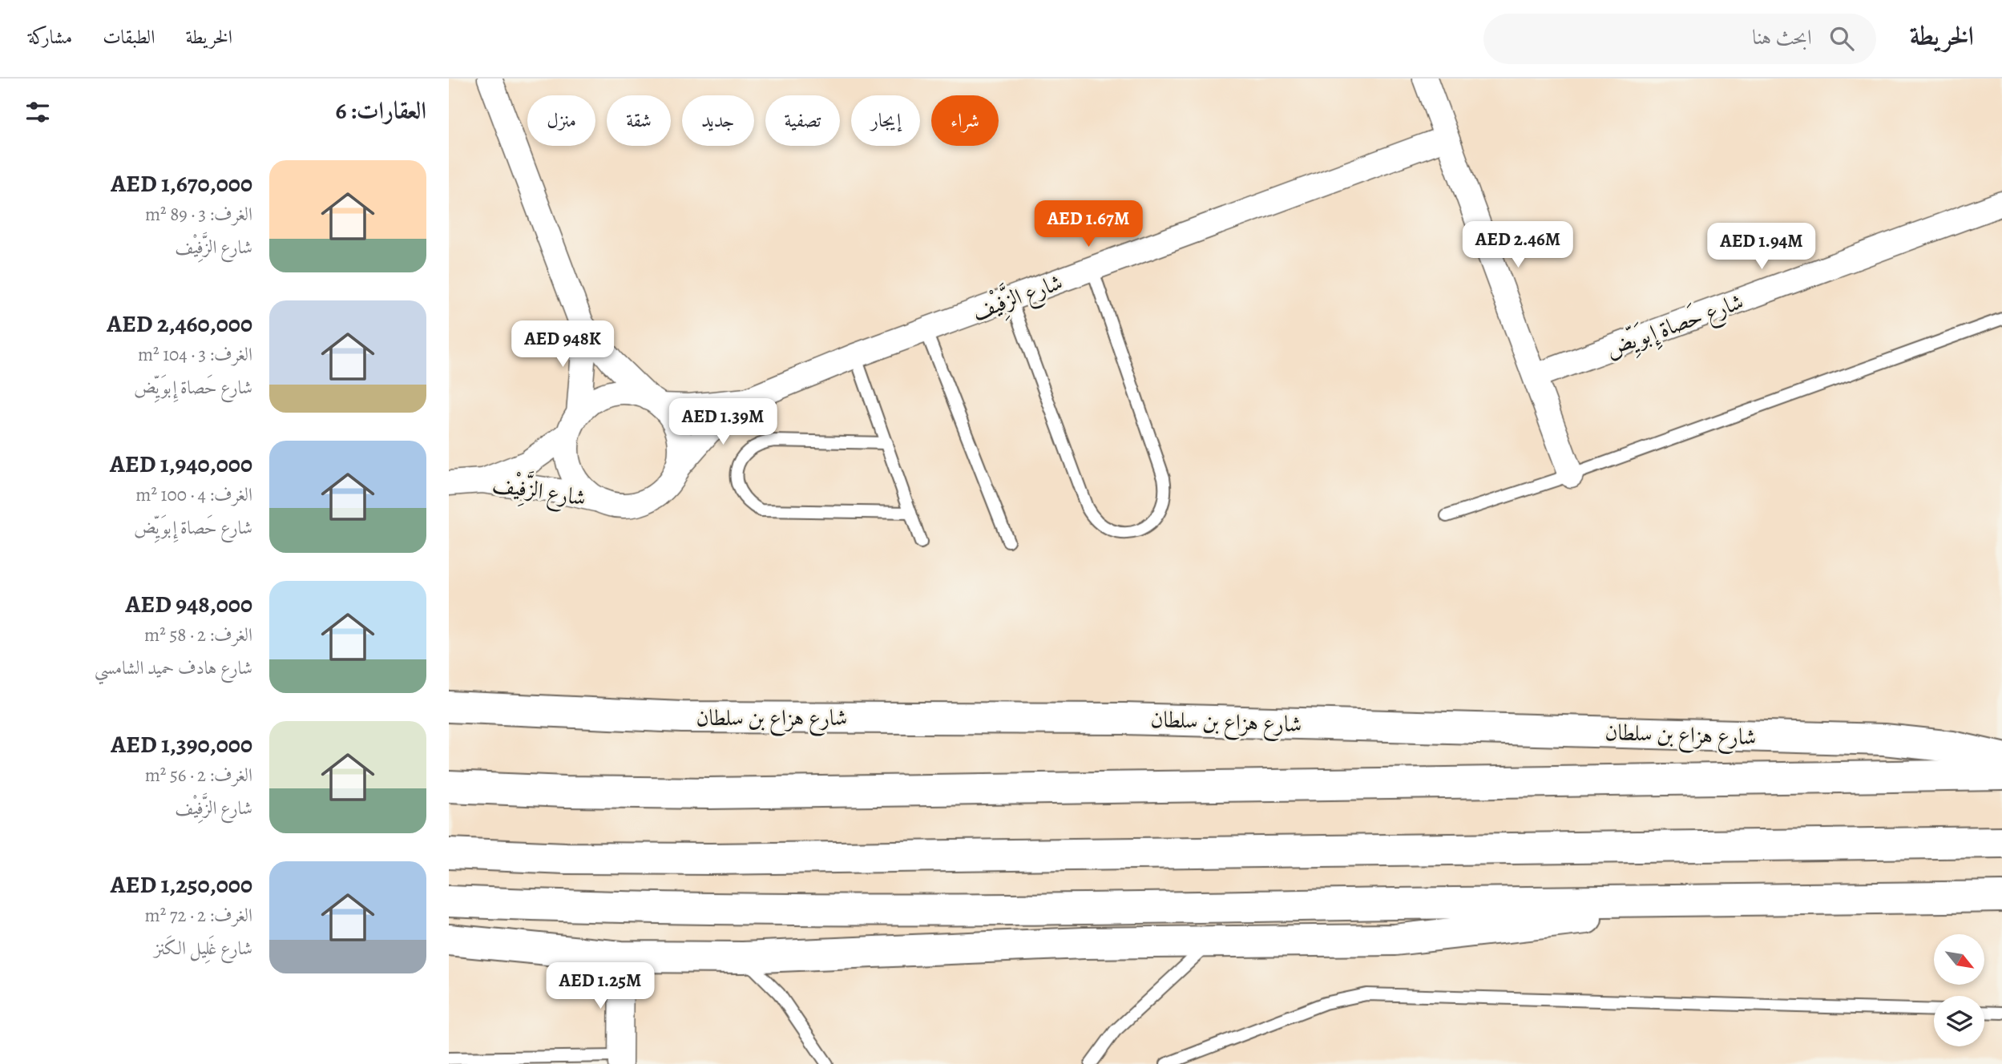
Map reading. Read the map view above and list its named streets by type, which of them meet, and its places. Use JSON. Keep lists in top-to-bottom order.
{
  "streets": {
    "main road": ["شارع هزاع بن سلطان"],
    "street": ["شارع الزَّفِيْف", "شارع حَصاة إِبوَيِّض"]
  },
  "north": "bottom right",
  "page": {
    "header": "الخريطة",
    "search": "ابحث هنا",
    "nav": ["الخريطة", "الطبقات", "مشاركة"],
    "heading": "العقارات: 6",
    "chip": [
      "شراء",
      "إيجار",
      "تصفية",
      "جديد",
      "شقة",
      "منزل"
    ],
    "list": [
      {
        "name": "AED 1,670,000",
        "note": "الغرف: 3 · 89 m² · شارع الزَّفِيْف"
      },
      {
        "name": "AED 2,460,000",
        "note": "الغرف: 3 · 104 m² · شارع حَصاة إِبوَيِّض"
      },
      {
        "name": "AED 1,940,000",
        "note": "الغرف: 4 · 100 m² · شارع حَصاة إِبوَيِّض"
      },
      {
        "name": "AED 948,000",
        "note": "الغرف: 2 · 58 m² · شارع هادف حميد الشامسي"
      },
      {
        "name": "AED 1,390,000",
        "note": "الغرف: 2 · 56 m² · شارع الزَّفِيْف"
      },
      {
        "name": "AED 1,250,000",
        "note": "الغرف: 2 · 72 m² · شارع غَلِيل الكَنز"
      }
    ],
    "price": [
      "AED 1.67M",
      "AED 2.46M",
      "AED 1.94M",
      "AED 948K",
      "AED 1.39M",
      "AED 1.25M"
    ]
  }
}
